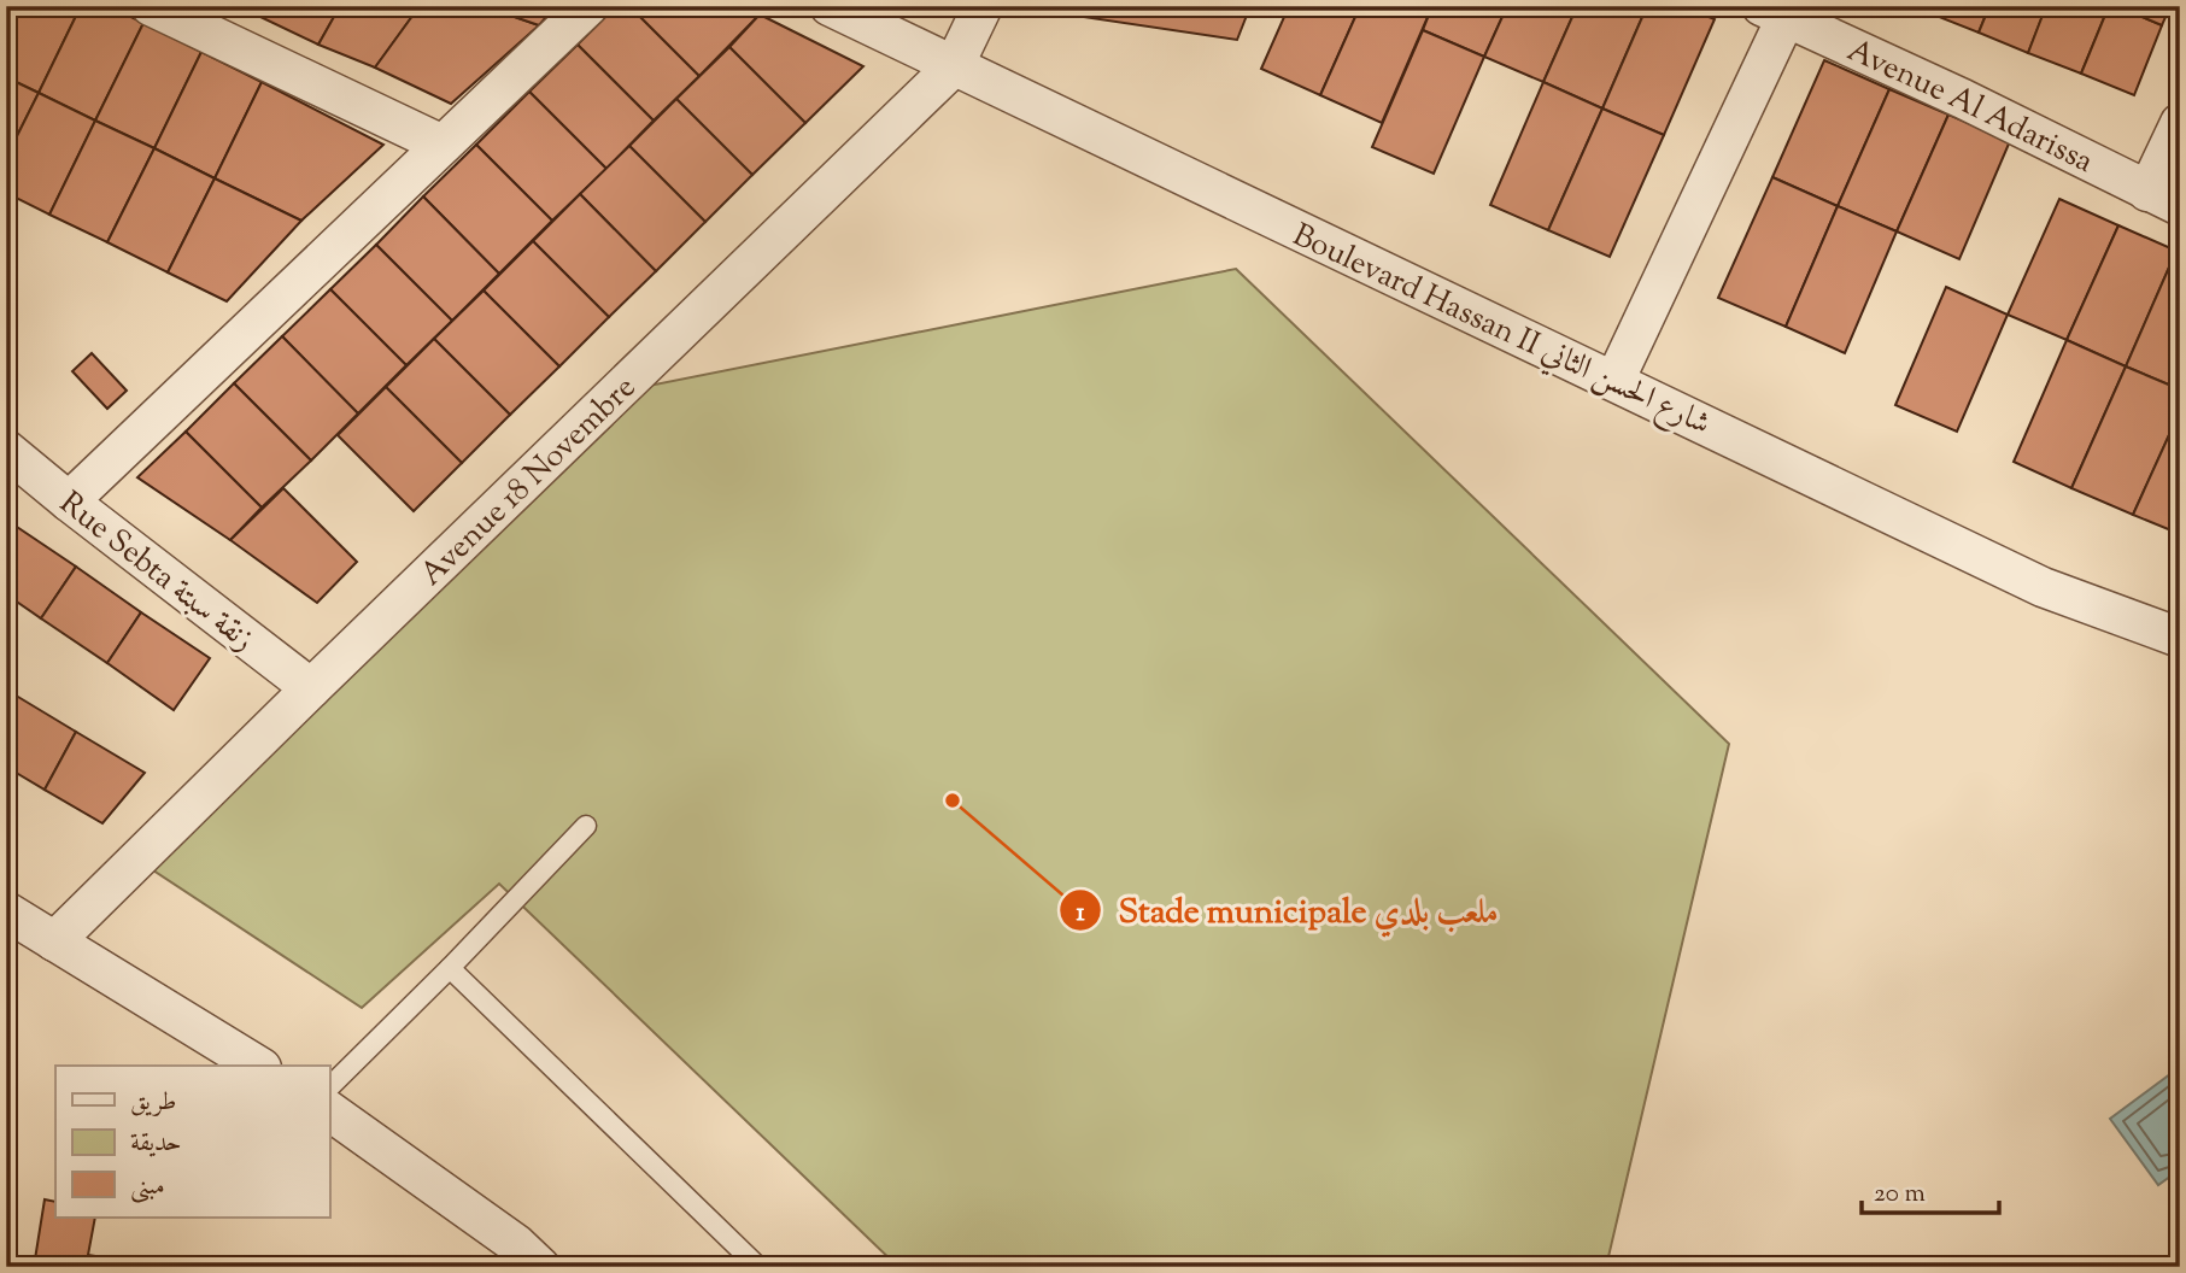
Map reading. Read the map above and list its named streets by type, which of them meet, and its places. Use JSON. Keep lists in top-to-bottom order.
{
  "streets": {
    "street": [
      "Avenue Al Adarissa",
      "Boulevard Hassan II شارع الحسن الثاني",
      "Avenue 18 Novembre",
      "Rue Sebta زنقة سبتة"
    ]
  },
  "crossings": [
    ["Boulevard Hassan II شارع الحسن الثاني", "Avenue 18 Novembre"],
    ["Avenue 18 Novembre", "Rue Sebta زنقة سبتة"]
  ],
  "places": ["Stade municipale ملعب بلدي"],
  "legend": ["طريق", "حديقة", "مبنى"],
  "scale_bar": "20 m"
}
